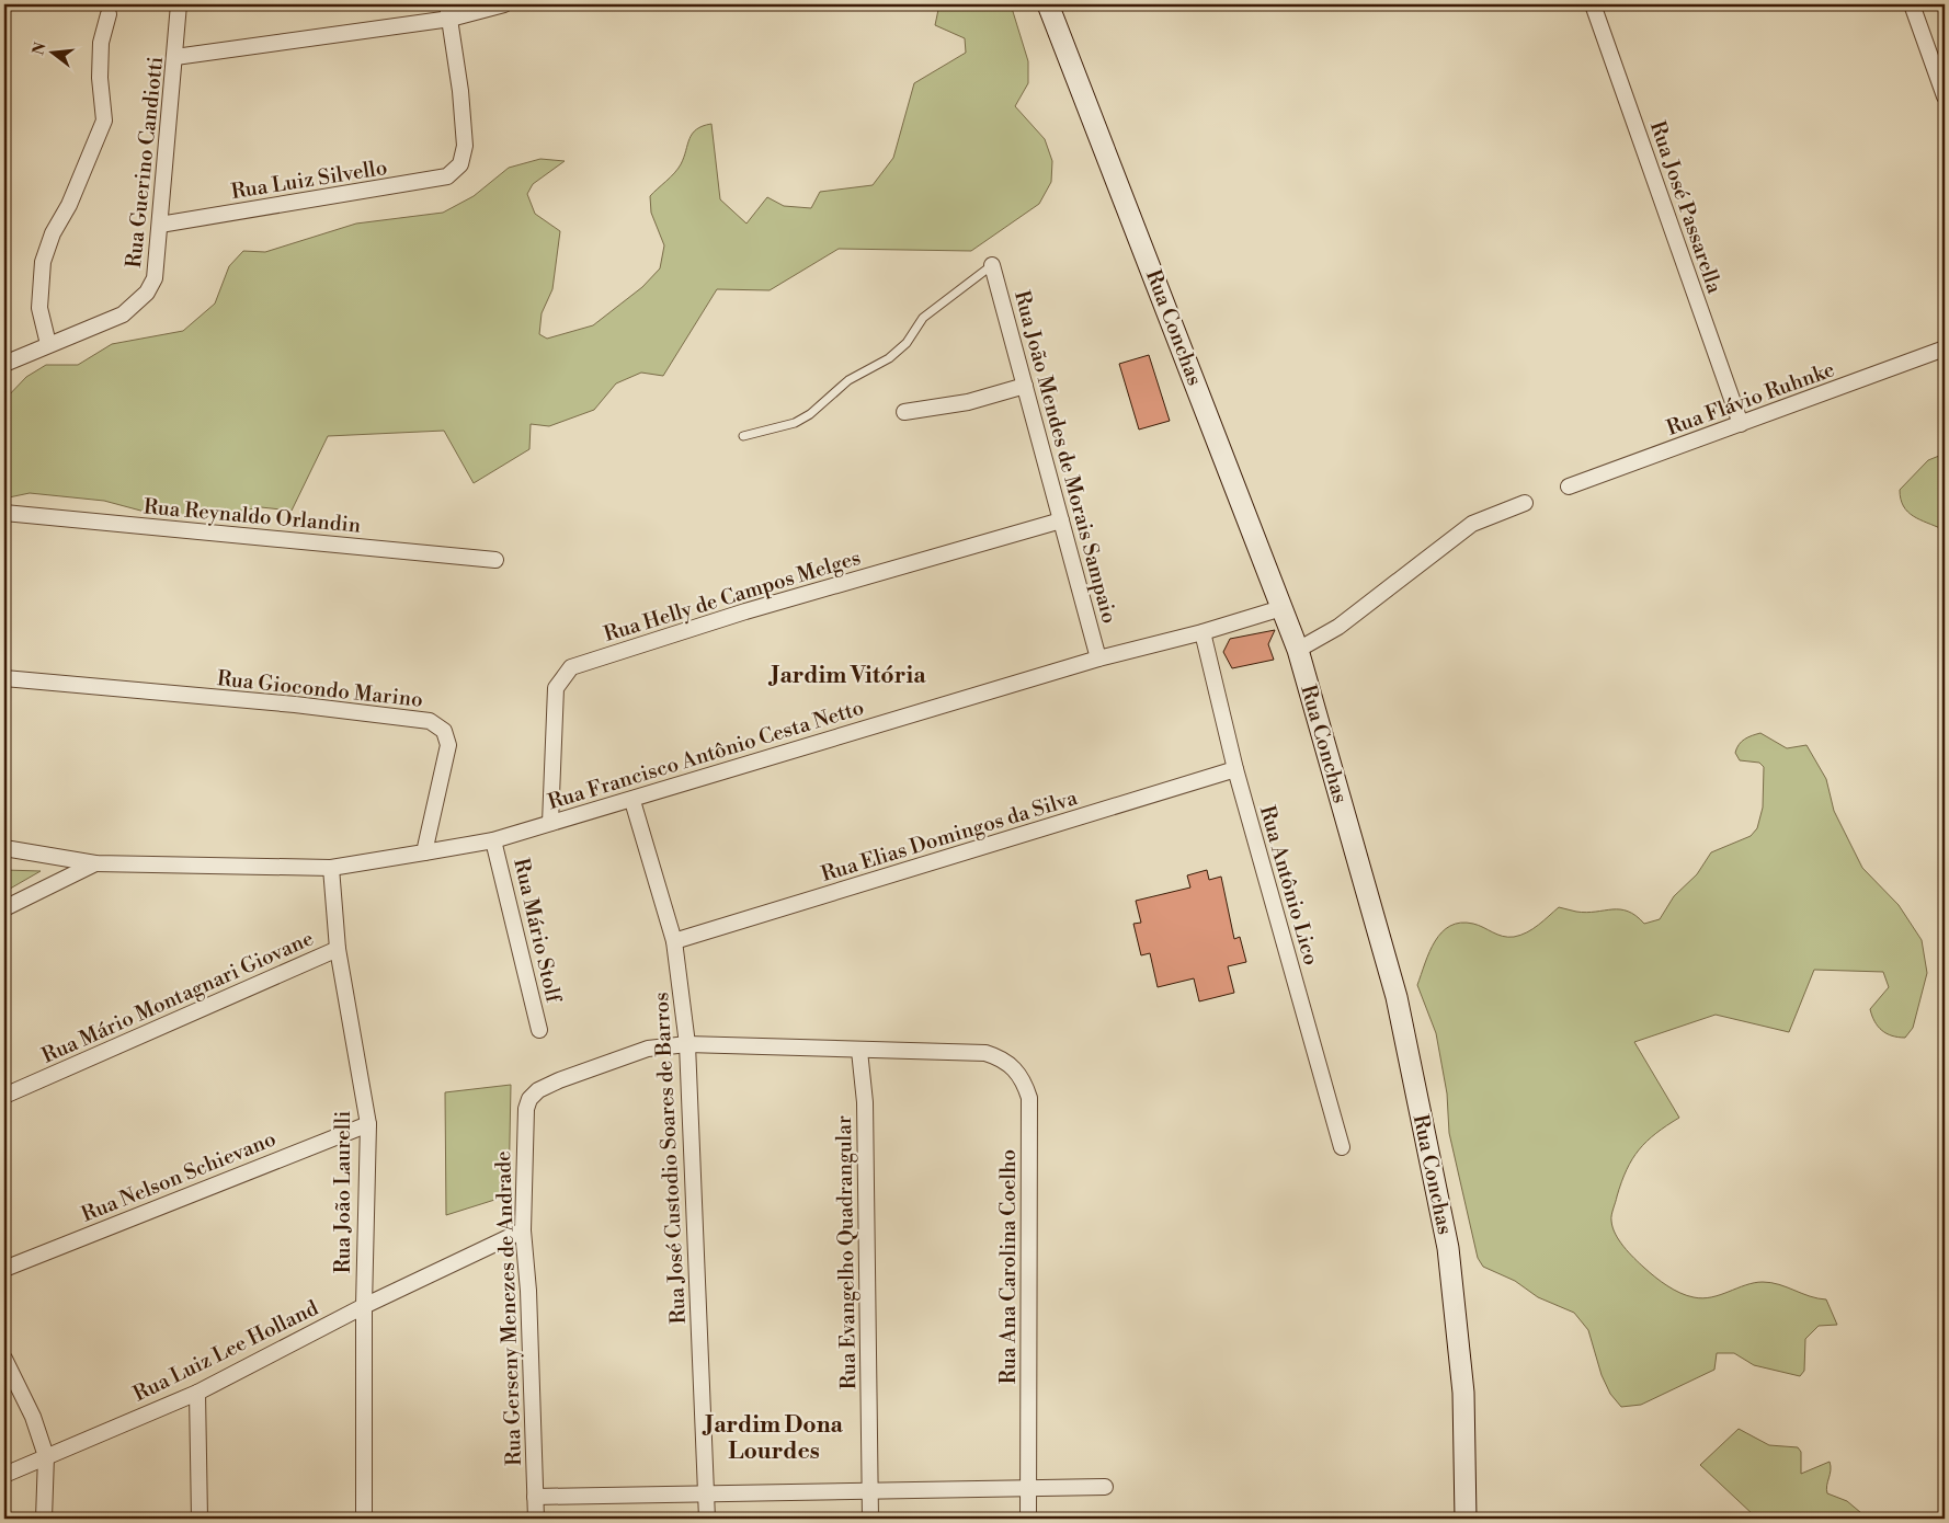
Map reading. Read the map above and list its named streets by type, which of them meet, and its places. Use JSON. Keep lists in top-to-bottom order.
{
  "streets": {
    "main road": ["Rua Conchas"],
    "street": [
      "Rua Guerino Candiotti",
      "Rua Luiz Silvello",
      "Rua José Passarella",
      "Rua Flávio Ruhnke",
      "Rua João Mendes de Morais Sampaio",
      "Rua Reynaldo Orlandin",
      "Rua Helly de Campos Melges",
      "Rua Giocondo Marino",
      "Rua Francisco Antônio Cesta Netto",
      "Rua Elias Domingos da Silva",
      "Rua Antônio Lico",
      "Rua Mário Stolf",
      "Rua Mário Montagnari Giovane",
      "Rua José Custodio Soares de Barros",
      "Rua Nelson Schievano",
      "Rua João Laurelli",
      "Rua Evangelho Quadrangular",
      "Rua Ana Carolina Coelho",
      "Rua Gerseny Menezes de Andrade",
      "Rua Luiz Lee Holland"
    ]
  },
  "crossings": [
    ["Rua Guerino Candiotti", "Rua Luiz Silvello"],
    ["Rua José Passarella", "Rua Flávio Ruhnke"],
    ["Rua Conchas", "Rua Francisco Antônio Cesta Netto"],
    ["Rua João Mendes de Morais Sampaio", "Rua Helly de Campos Melges"],
    ["Rua João Mendes de Morais Sampaio", "Rua Francisco Antônio Cesta Netto"],
    ["Rua Helly de Campos Melges", "Rua Francisco Antônio Cesta Netto"],
    ["Rua Giocondo Marino", "Rua Francisco Antônio Cesta Netto"],
    ["Rua Francisco Antônio Cesta Netto", "Rua Antônio Lico"],
    ["Rua Francisco Antônio Cesta Netto", "Rua Mário Stolf"],
    ["Rua Francisco Antônio Cesta Netto", "Rua José Custodio Soares de Barros"],
    ["Rua Elias Domingos da Silva", "Rua Antônio Lico"],
    ["Rua Elias Domingos da Silva", "Rua José Custodio Soares de Barros"],
    ["Rua Mário Montagnari Giovane", "Rua João Laurelli"],
    ["Rua José Custodio Soares de Barros", "Rua Ana Carolina Coelho"],
    ["Rua José Custodio Soares de Barros", "Rua Gerseny Menezes de Andrade"],
    ["Rua Nelson Schievano", "Rua João Laurelli"],
    ["Rua João Laurelli", "Rua Luiz Lee Holland"],
    ["Rua Evangelho Quadrangular", "Rua Ana Carolina Coelho"],
    ["Rua Ana Carolina Coelho", "Rua Gerseny Menezes de Andrade"],
    ["Rua Gerseny Menezes de Andrade", "Rua Luiz Lee Holland"]
  ],
  "districts": ["Jardim Vitória", "Jardim Dona Lourdes"],
  "north": "left"
}
